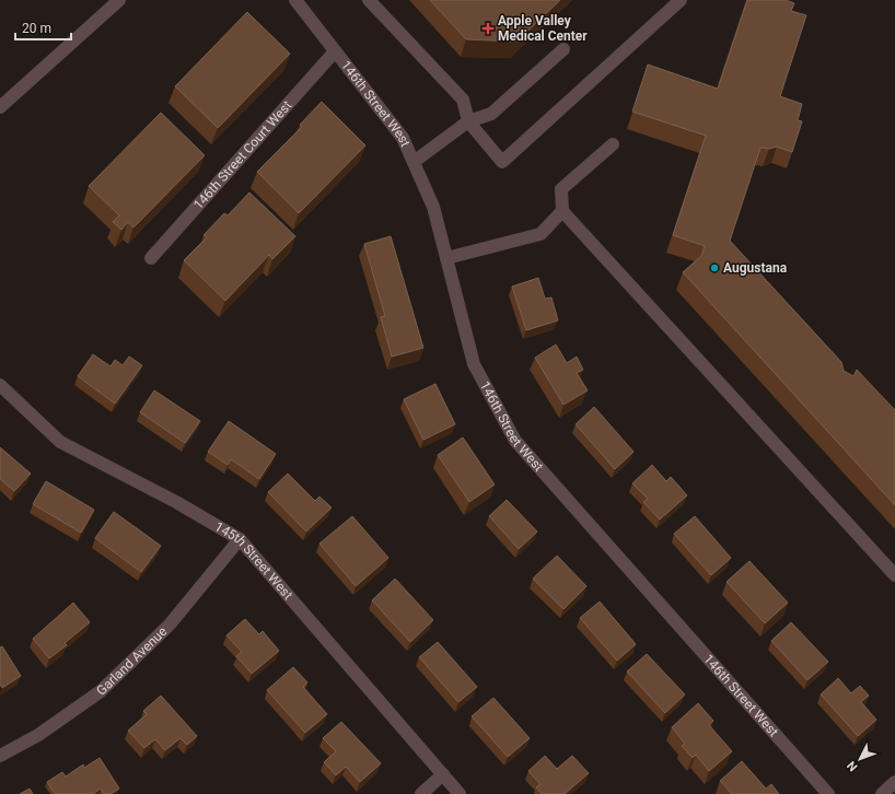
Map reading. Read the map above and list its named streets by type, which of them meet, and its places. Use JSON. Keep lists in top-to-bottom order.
{
  "streets": {
    "street": [
      "146th Street West",
      "146th Street Court West",
      "145th Street West",
      "Garland Avenue"
    ]
  },
  "crossings": [
    ["146th Street West", "146th Street Court West"],
    ["145th Street West", "Garland Avenue"]
  ],
  "places": {
    "health": ["Apple Valley Medical Center"],
    "other": ["Augustana"]
  },
  "scale_bar": "20 m",
  "north": "bottom left"
}
